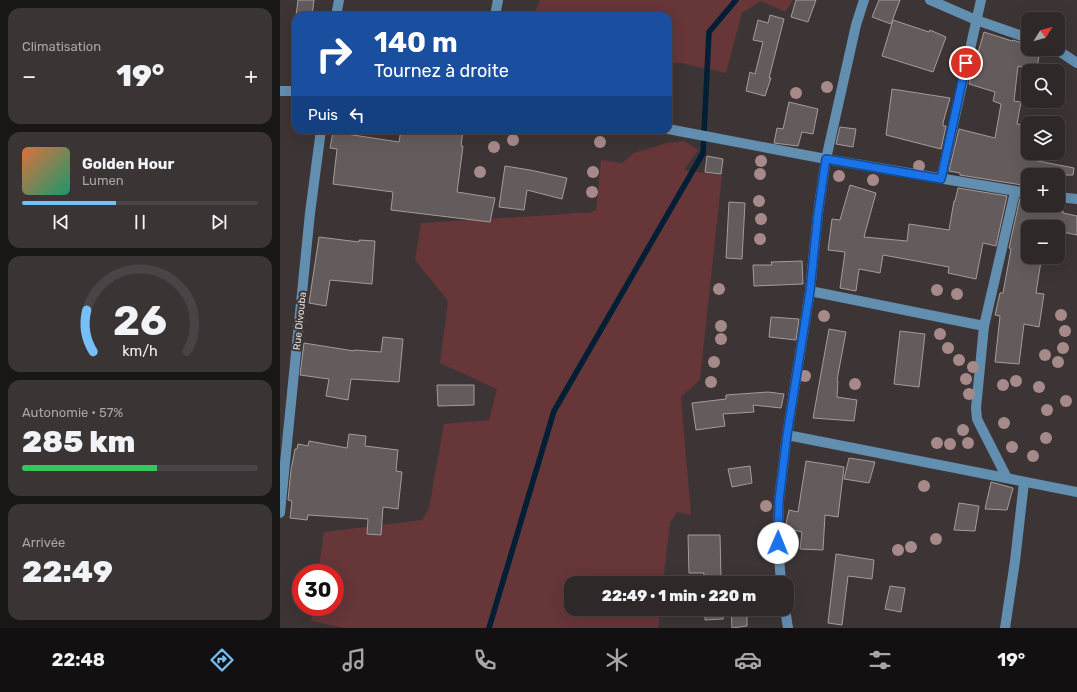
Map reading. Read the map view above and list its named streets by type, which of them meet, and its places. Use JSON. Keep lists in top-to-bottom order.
{
  "streets": {
    "street": ["Rue Divouba"]
  },
  "north": "top right",
  "page": {
    "tile": [
      "Climatisation",
      ["Autonomie · 57%", "285 km"],
      ["Arrivée", "22:49"]
    ],
    "map_buttons": ["+", "−"],
    "turn": ["140 m", "Tournez à droite"],
    "heat": ["−", "19°", "+"],
    "then": "Puis",
    "song": ["Golden Hour", "Lumen"],
    "limit": "30",
    "trip": "22:49 · 1 min · 220 m",
    "tabs": ["22:48", "19°"],
    "gauge": ["26", "km/h"]
  }
}
